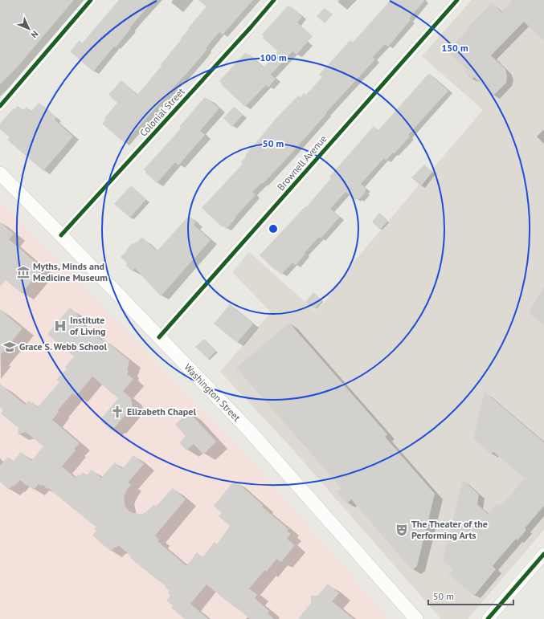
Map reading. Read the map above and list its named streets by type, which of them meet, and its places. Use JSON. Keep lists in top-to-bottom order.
{
  "streets": {
    "main road": ["Washington Street"],
    "street": ["Colonial Street", "Brownell Avenue"]
  },
  "crossings": [
    ["Colonial Street", "Washington Street"],
    ["Brownell Avenue", "Washington Street"]
  ],
  "places": {
    "museum": ["Myths, Minds and Medicine Museum"],
    "hospital": ["Institute of Living"],
    "school or university": ["Grace S. Webb School"],
    "church": ["Elizabeth Chapel"],
    "theatre": ["The Theater of the Performing Arts"]
  },
  "scale_bar": "50 m",
  "north": "bottom right",
  "rings": ["150 m", "100 m", "50 m"]
}
